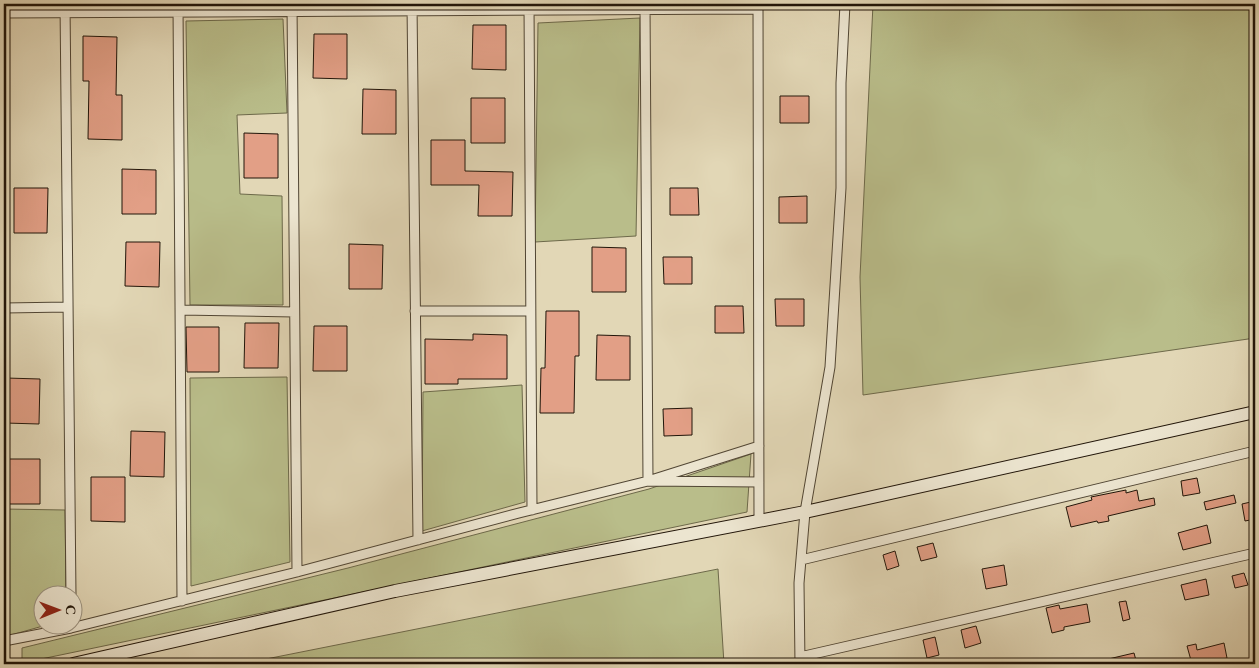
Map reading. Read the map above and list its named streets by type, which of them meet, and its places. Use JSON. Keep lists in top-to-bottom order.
{
  "north": "right"
}
